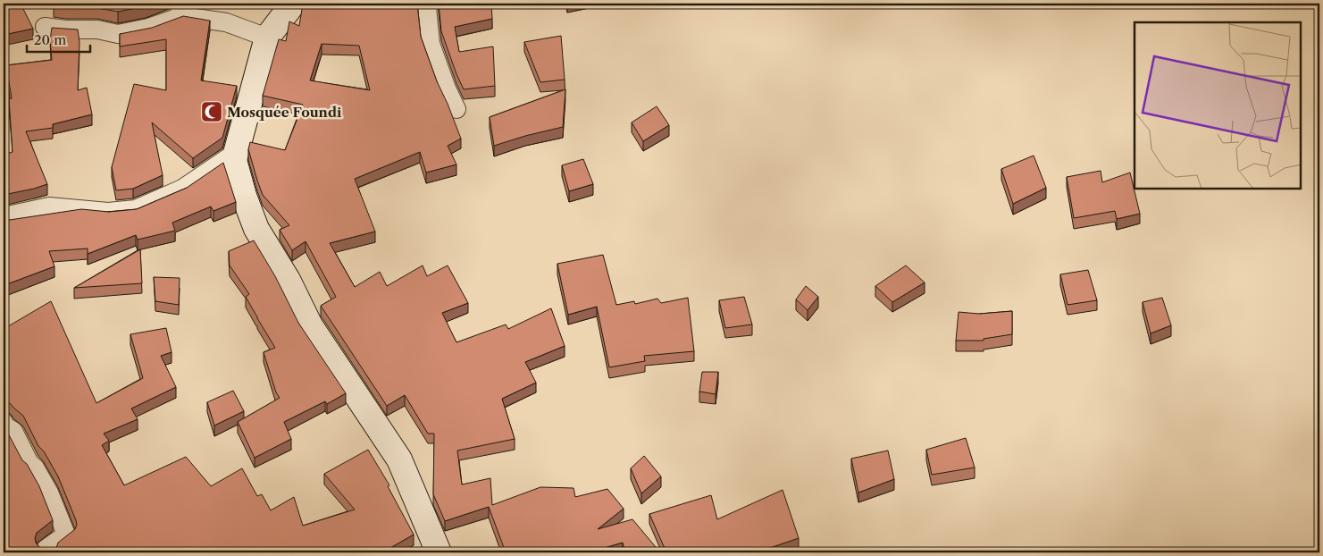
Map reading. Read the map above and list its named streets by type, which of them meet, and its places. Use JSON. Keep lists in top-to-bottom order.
{
  "places": {
    "mosque": ["Mosquée Foundi"]
  },
  "scale_bar": "20 m"
}
